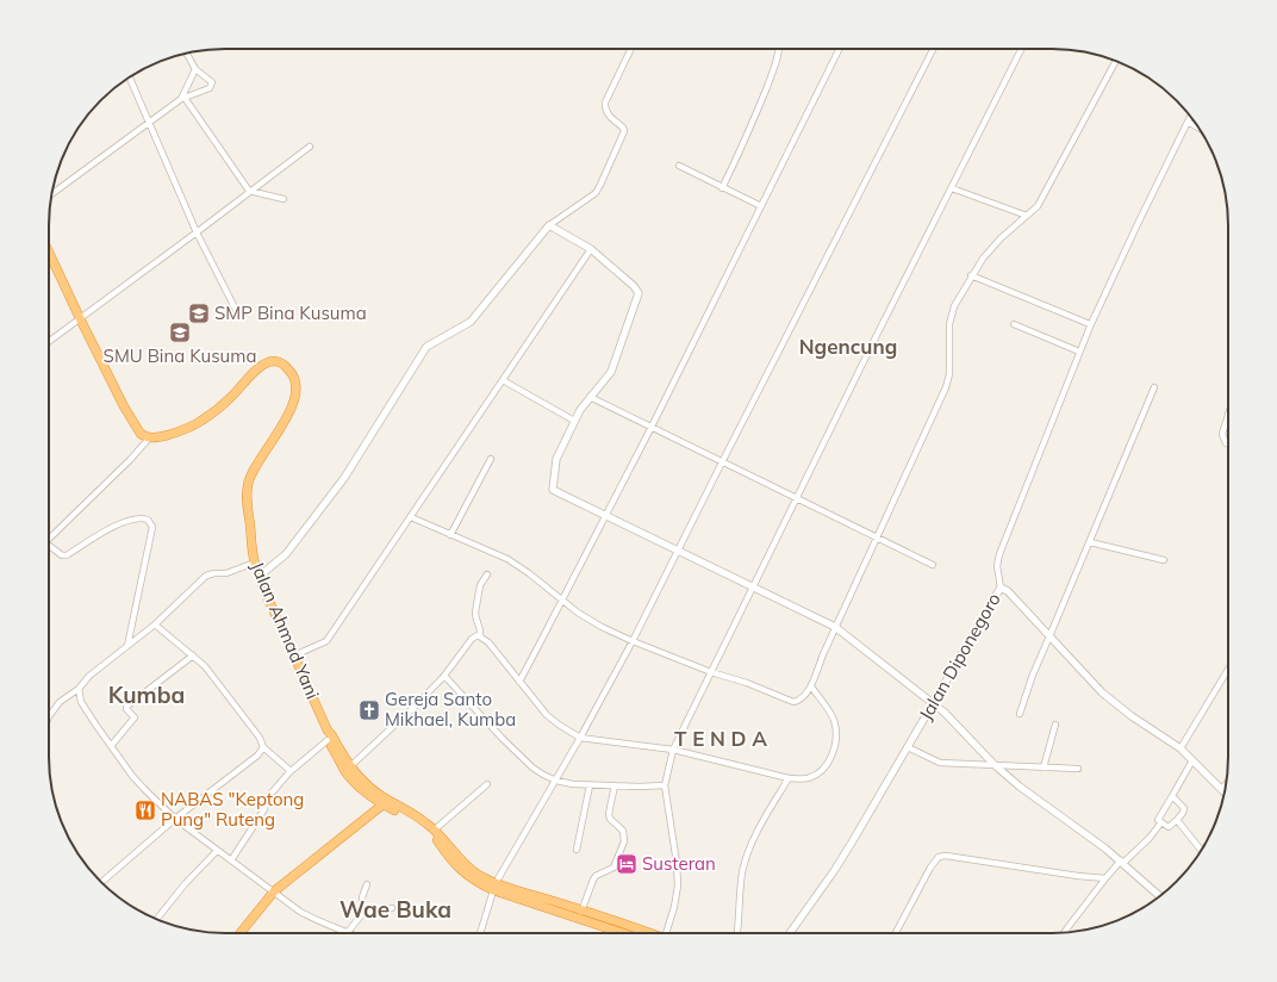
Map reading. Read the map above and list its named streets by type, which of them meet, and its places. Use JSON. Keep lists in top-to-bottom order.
{
  "streets": {
    "highway": ["Jalan Ahmad Yani"],
    "street": ["Jalan Diponegoro"]
  },
  "districts": [
    "Ngencung",
    "Kumba",
    "T E N D A",
    "Wae Buka"
  ],
  "places": {
    "school or university": ["SMP Bina Kusuma", "SMU Bina Kusuma"],
    "church": ["Gereja Santo Mikhael, Kumba"],
    "restaurant": ["NABAS \"Keptong Pung\" Ruteng"],
    "hotel": ["Susteran"]
  }
}
